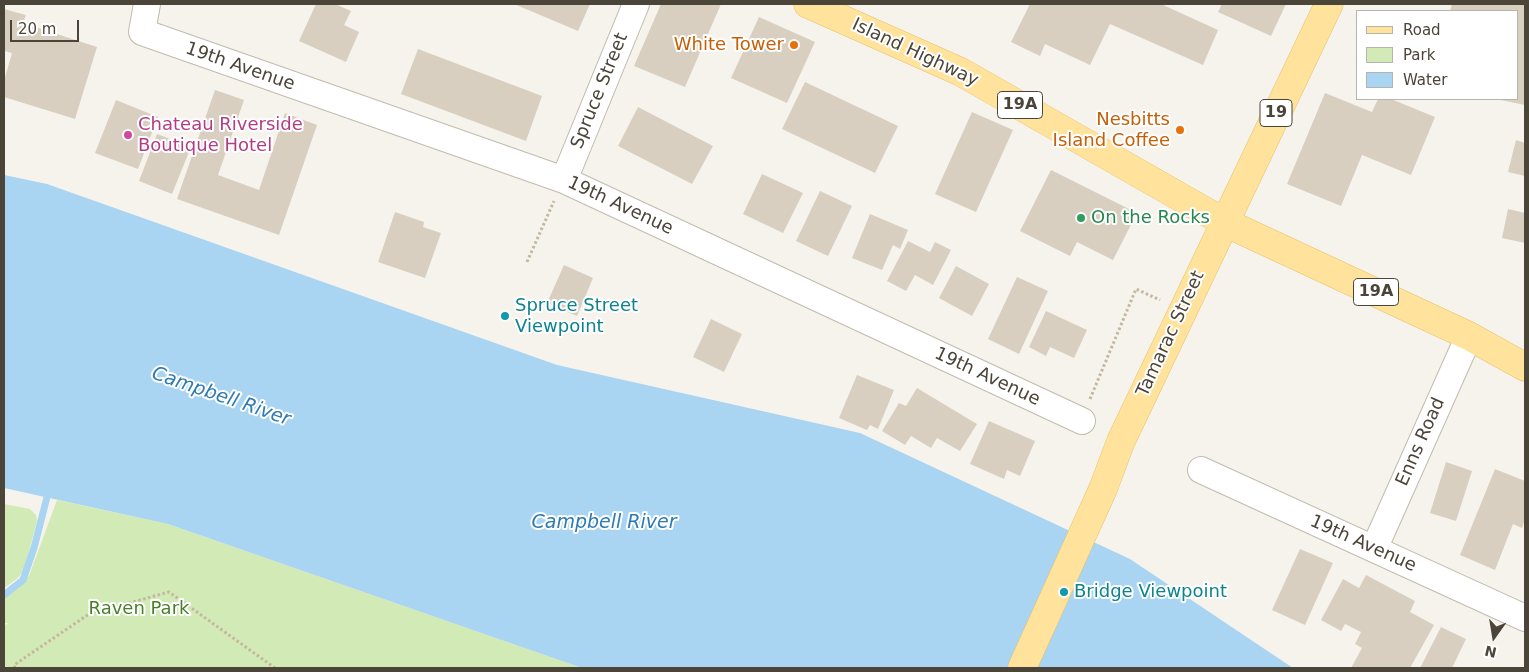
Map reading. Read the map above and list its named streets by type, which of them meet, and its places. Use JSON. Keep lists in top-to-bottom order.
{
  "streets": {
    "main road": [
      "Island Highway",
      "19A",
      "19",
      "Tamarac Street"
    ],
    "street": ["19th Avenue", "Spruce Street", "Enns Road"]
  },
  "crossings": [
    ["Island Highway", "Tamarac Street"],
    ["Island Highway", "Enns Road"],
    ["19th Avenue", "Spruce Street"],
    ["19th Avenue", "Enns Road"]
  ],
  "water": ["Campbell River"],
  "parks": ["Raven Park"],
  "places": [
    "White Tower",
    "Nesbitts Island Coffee",
    "Chateau Riverside Boutique Hotel",
    "On the Rocks",
    "Spruce Street Viewpoint",
    "Bridge Viewpoint"
  ],
  "legend": ["Road", "Park", "Water"],
  "scale_bar": "20 m",
  "north": "bottom"
}
